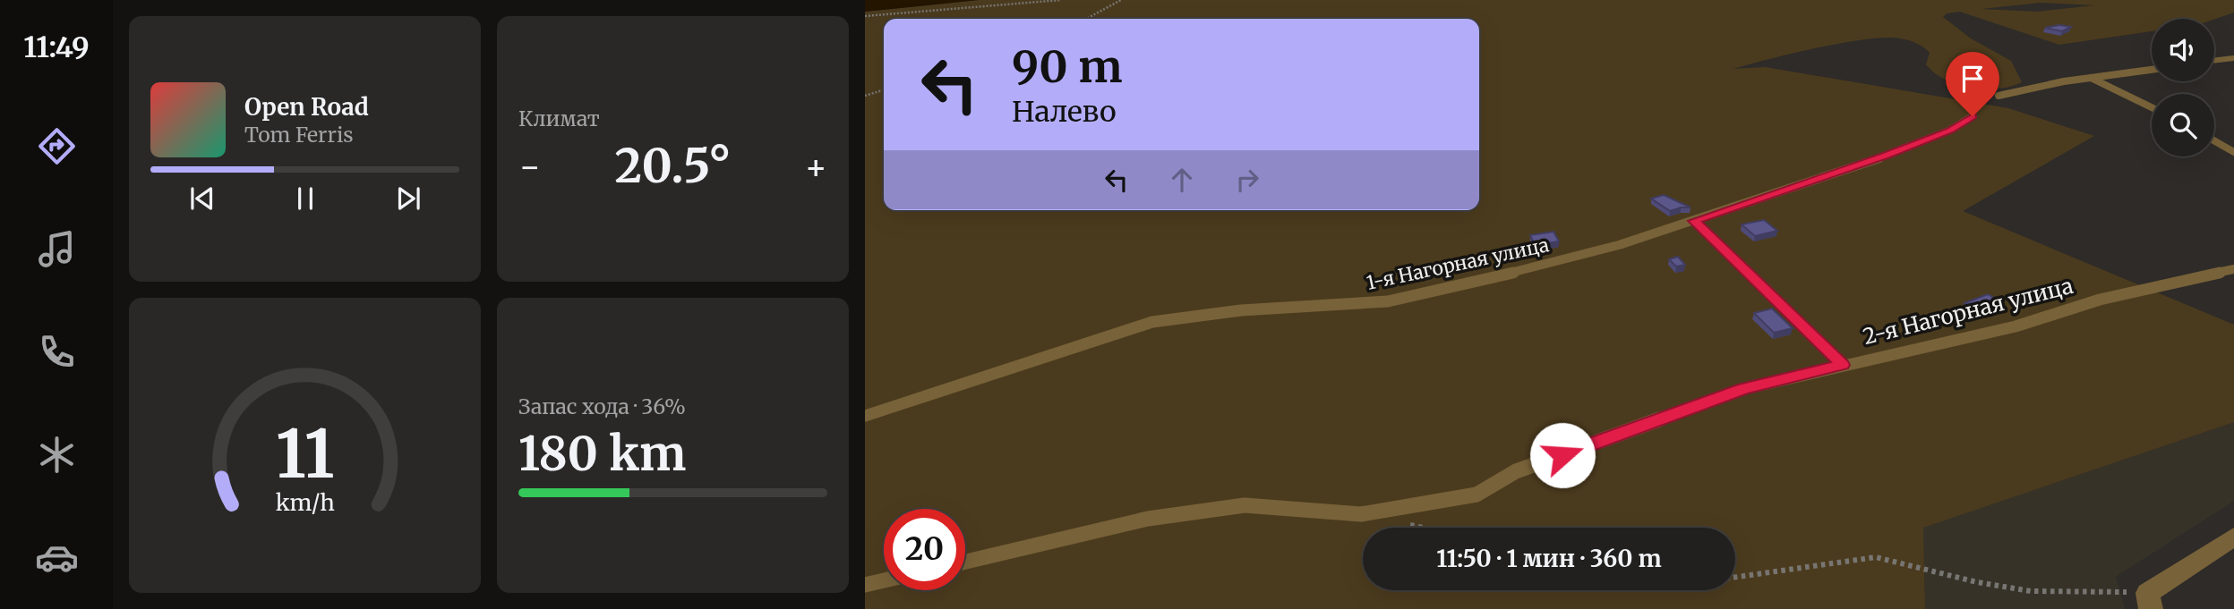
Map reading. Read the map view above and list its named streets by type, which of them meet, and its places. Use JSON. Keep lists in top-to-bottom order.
{
  "streets": {
    "lane": ["1-я Нагорная улица", "2-я Нагорная улица"]
  },
  "page": {
    "tabs": "11:49",
    "tile": [
      "Климат",
      ["Запас хода · 36%", "180 km"]
    ],
    "turn": ["90 m", "Налево"],
    "song": ["Open Road", "Tom Ferris"],
    "heat": ["−", "20.5°", "+"],
    "limit": "20",
    "trip": "11:50 · 1 мин · 360 m",
    "gauge": ["11", "km/h"]
  }
}
